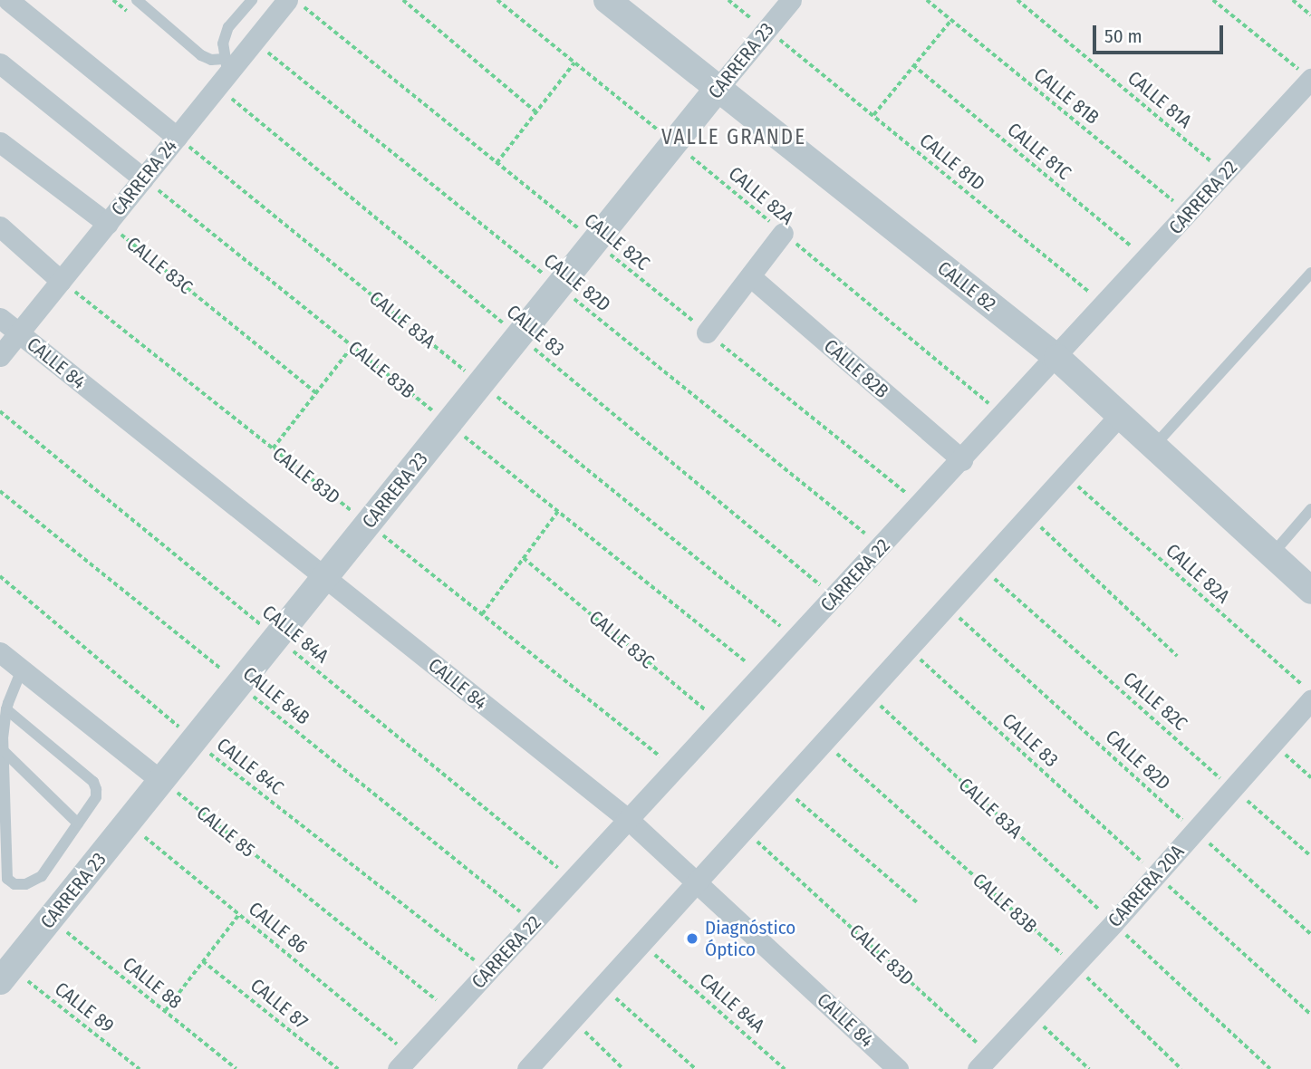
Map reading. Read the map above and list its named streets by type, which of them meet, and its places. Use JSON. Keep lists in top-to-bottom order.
{
  "streets": {
    "street": [
      "CARRERA 23",
      "CARRERA 24",
      "CARRERA 22",
      "CALLE 83C",
      "CALLE 82",
      "CALLE 84",
      "CALLE 82B",
      "CARRERA 20A"
    ],
    "path": [
      "CALLE 81B",
      "CALLE 81A",
      "CALLE 81C",
      "CALLE 81D",
      "CALLE 82A",
      "CALLE 82C",
      "CALLE 82D",
      "CALLE 83A",
      "CALLE 83",
      "CALLE 83B",
      "CALLE 83D",
      "CALLE 84A",
      "CALLE 84B",
      "CALLE 84C",
      "CALLE 85",
      "CALLE 86",
      "CALLE 88",
      "CALLE 87",
      "CALLE 89"
    ]
  },
  "crossings": [
    ["CARRERA 23", "CALLE 81D"],
    ["CARRERA 23", "CALLE 82A"],
    ["CARRERA 23", "CALLE 82C"],
    ["CARRERA 23", "CALLE 82D"],
    ["CARRERA 23", "CALLE 82"],
    ["CARRERA 23", "CALLE 83A"],
    ["CARRERA 23", "CALLE 83"],
    ["CARRERA 23", "CALLE 84"],
    ["CARRERA 23", "CALLE 83B"],
    ["CARRERA 23", "CALLE 83D"],
    ["CARRERA 23", "CALLE 84A"],
    ["CARRERA 23", "CALLE 84B"],
    ["CARRERA 23", "CALLE 84C"],
    ["CARRERA 23", "CALLE 85"],
    ["CARRERA 23", "CALLE 86"],
    ["CARRERA 23", "CALLE 88"],
    ["CARRERA 23", "CALLE 89"],
    ["CALLE 81B", "CARRERA 22"],
    ["CALLE 81A", "CARRERA 22"],
    ["CALLE 81C", "CARRERA 22"],
    ["CALLE 81D", "CARRERA 22"],
    ["CARRERA 24", "CALLE 83C"],
    ["CARRERA 24", "CALLE 82D"],
    ["CARRERA 24", "CALLE 83A"],
    ["CARRERA 24", "CALLE 83"],
    ["CARRERA 24", "CALLE 84"],
    ["CARRERA 24", "CALLE 83B"],
    ["CARRERA 24", "CALLE 83D"],
    ["CALLE 82A", "CARRERA 22"],
    ["CALLE 82A", "CARRERA 20A"],
    ["CARRERA 22", "CALLE 82C"],
    ["CARRERA 22", "CALLE 83C"],
    ["CARRERA 22", "CALLE 82D"],
    ["CARRERA 22", "CALLE 82"],
    ["CARRERA 22", "CALLE 83A"],
    ["CARRERA 22", "CALLE 83"],
    ["CARRERA 22", "CALLE 84"],
    ["CARRERA 22", "CALLE 82B"],
    ["CARRERA 22", "CALLE 83B"],
    ["CARRERA 22", "CALLE 83D"],
    ["CARRERA 22", "CALLE 84A"],
    ["CARRERA 22", "CALLE 84B"],
    ["CARRERA 22", "CALLE 84C"],
    ["CARRERA 22", "CALLE 85"],
    ["CARRERA 22", "CALLE 86"],
    ["CALLE 82C", "CARRERA 20A"],
    ["CALLE 82D", "CARRERA 20A"],
    ["CALLE 83A", "CARRERA 20A"],
    ["CALLE 83B", "CARRERA 20A"],
    ["CALLE 83D", "CARRERA 20A"]
  ],
  "districts": ["VALLE GRANDE"],
  "places": ["Diagnóstico Óptico"],
  "scale_bar": "50 m"
}
